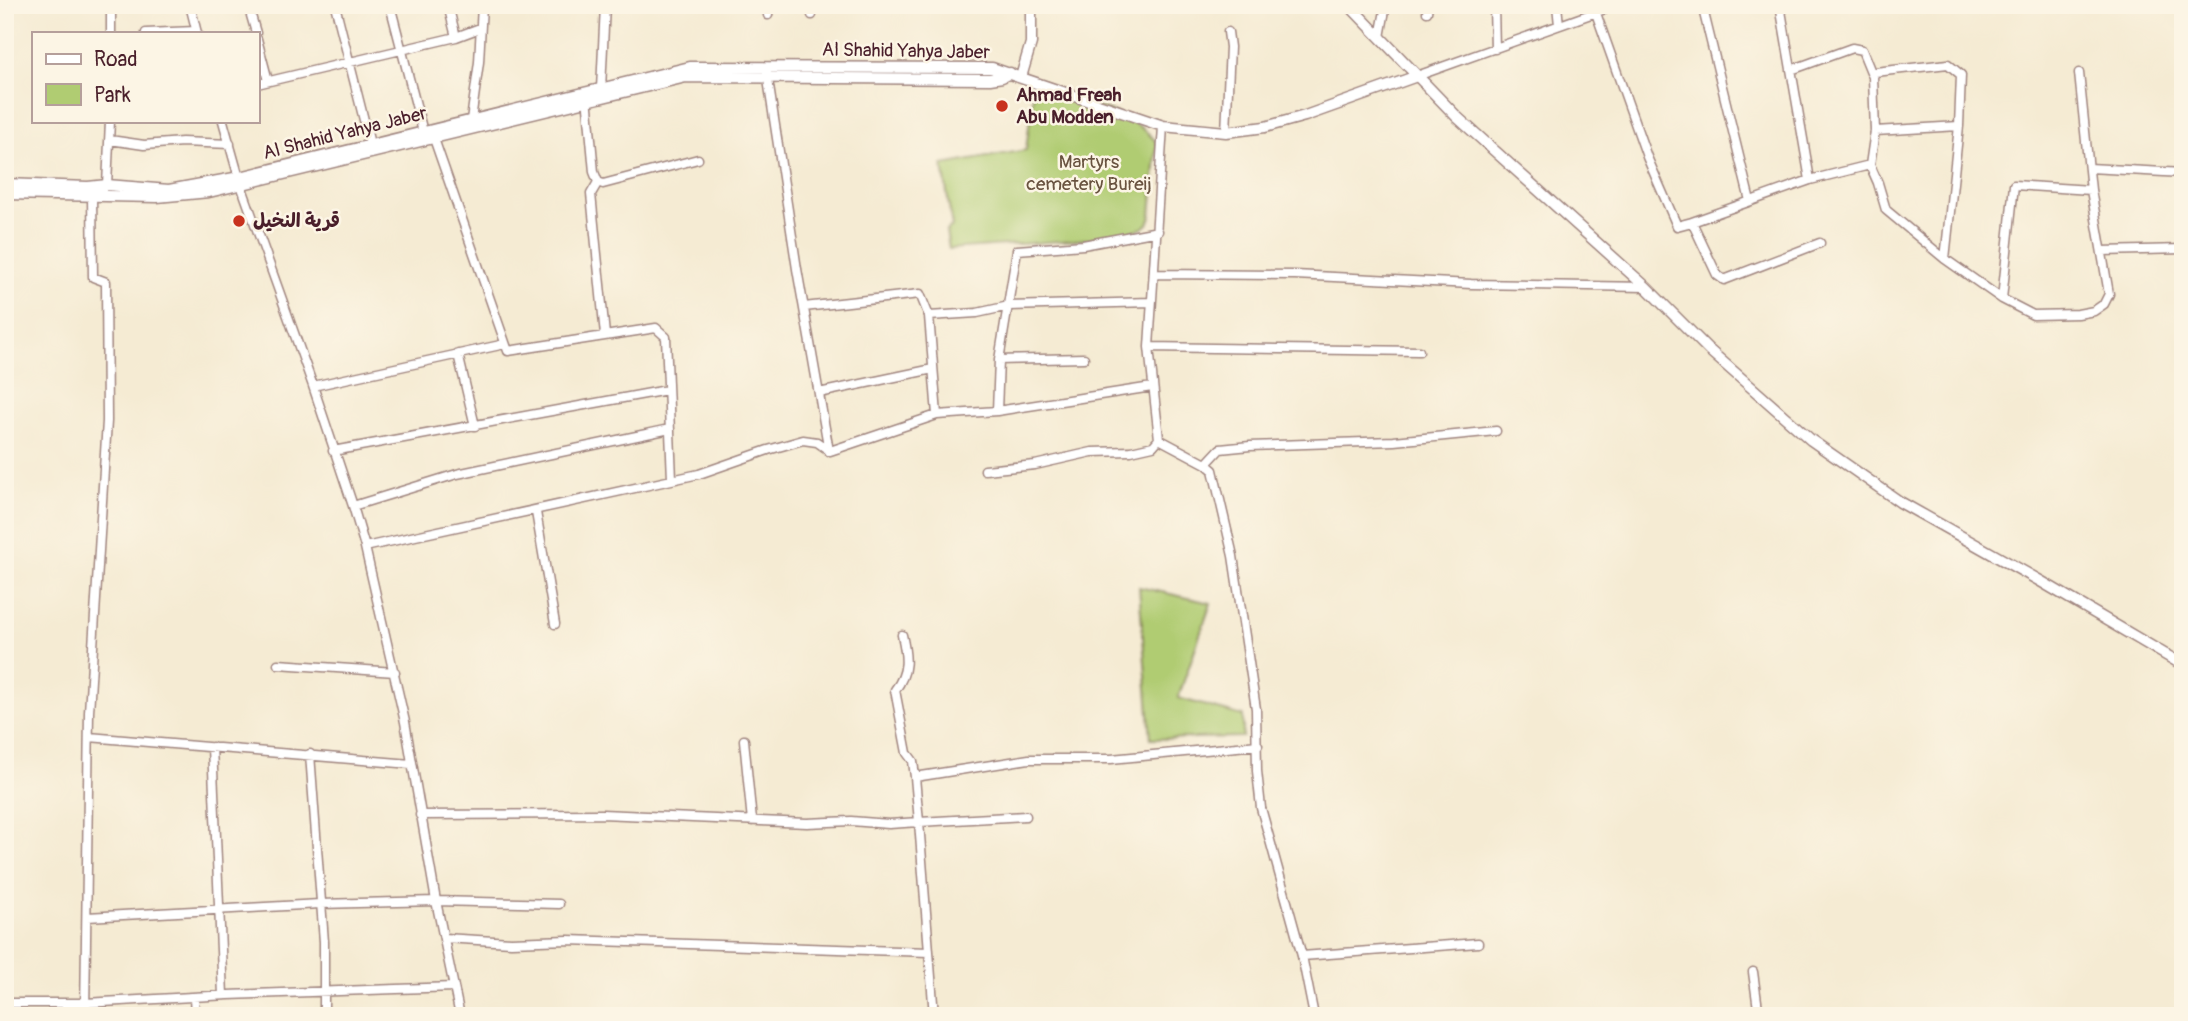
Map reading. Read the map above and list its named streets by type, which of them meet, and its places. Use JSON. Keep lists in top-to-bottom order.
{
  "streets": {
    "street": ["Al Shahid Yahya Jaber"]
  },
  "parks": ["Martyrs cemetery Bureij"],
  "places": ["Ahmad Freah Abu Modden", "قرية النخيل"],
  "legend": ["Road", "Park"]
}
